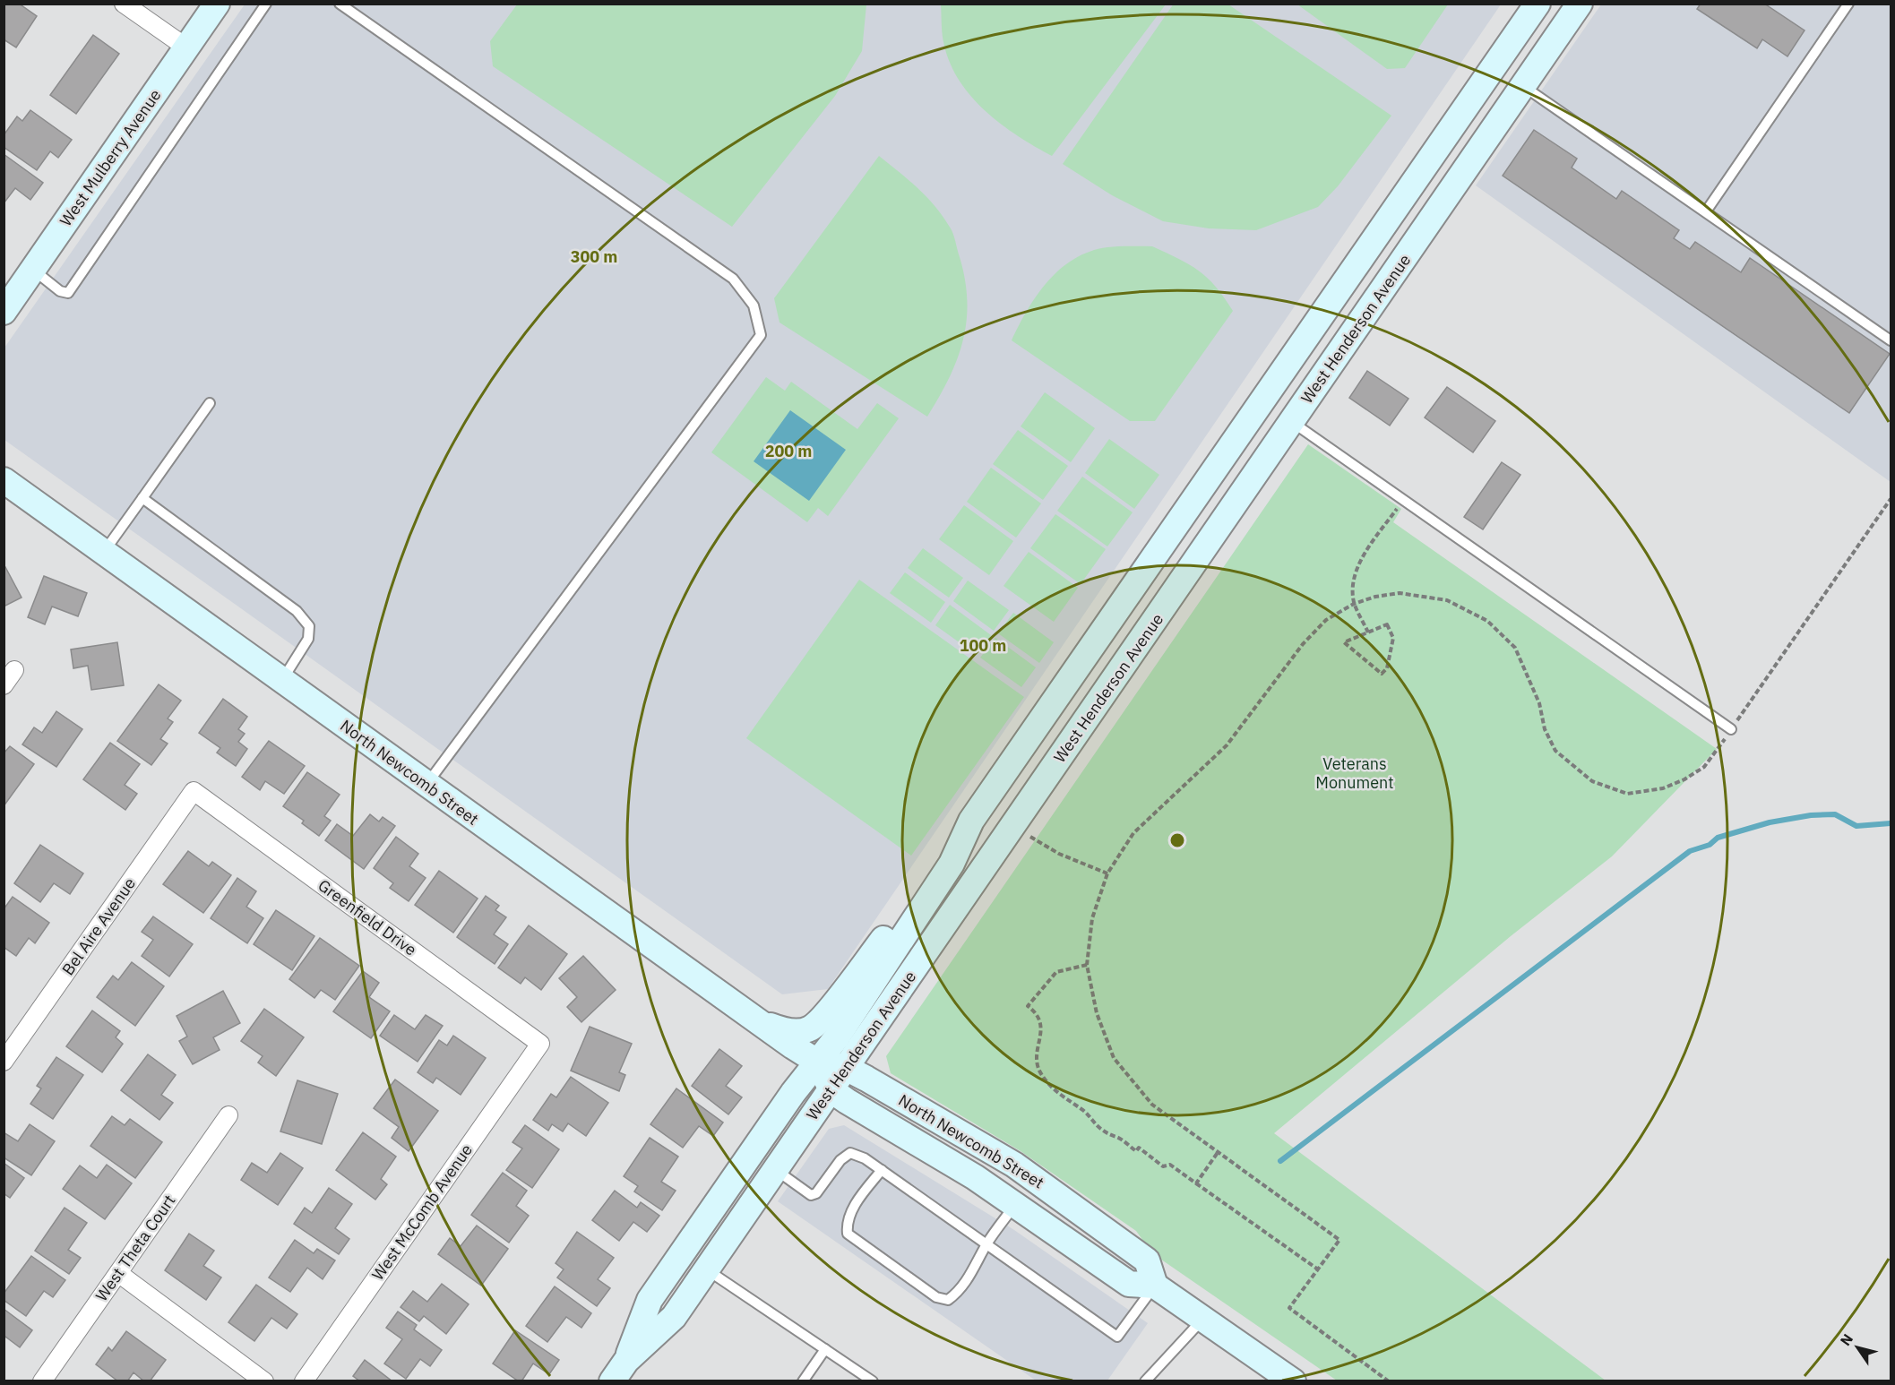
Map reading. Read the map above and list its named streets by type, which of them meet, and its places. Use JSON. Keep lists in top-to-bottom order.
{
  "streets": {
    "main road": ["West Mulberry Avenue", "West Henderson Avenue", "North Newcomb Street"],
    "street": [
      "Greenfield Drive",
      "Bel Aire Avenue",
      "West McComb Avenue",
      "West Theta Court"
    ]
  },
  "crossings": [
    ["West Henderson Avenue", "North Newcomb Street"],
    ["Greenfield Drive", "Bel Aire Avenue"],
    ["Greenfield Drive", "West McComb Avenue"]
  ],
  "parks": ["Veterans Monument"],
  "north": "top left",
  "rings": ["300 m", "200 m", "100 m"]
}
